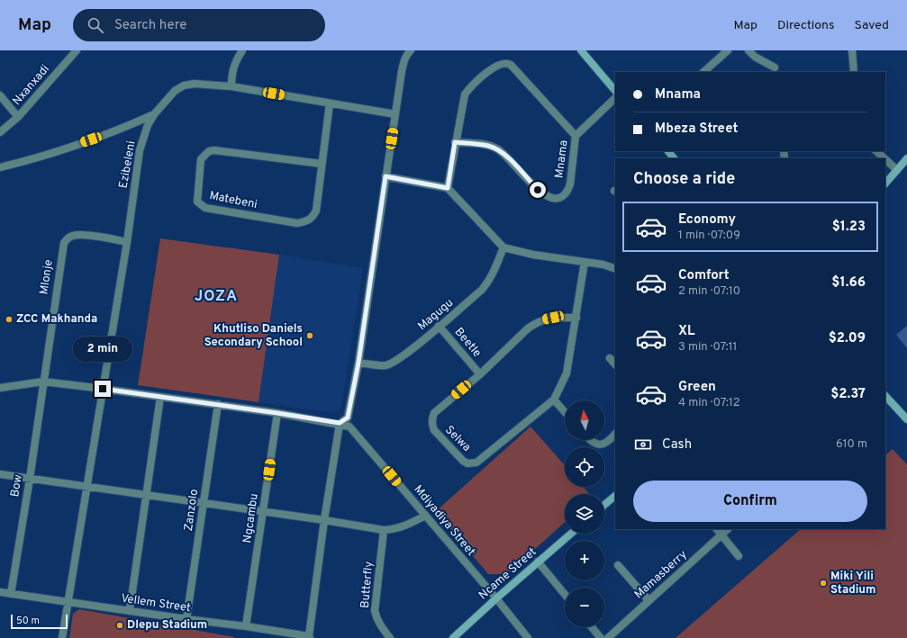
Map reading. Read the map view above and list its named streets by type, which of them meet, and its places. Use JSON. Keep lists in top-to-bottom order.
{
  "streets": {
    "street": [
      "Nxanxadi",
      "Mnama",
      "Ezibeleni",
      "Matebeni",
      "Mlonje",
      "Magugu",
      "Beetle",
      "Selwa",
      "Bow",
      "Zanzolo",
      "Ngcambu",
      "Mdiyadiya Street",
      "Ncame Street",
      "Mamasberry",
      "Butterfly",
      "Vellem Street"
    ]
  },
  "crossings": [
    ["Ezibeleni", "Matebeni"],
    ["Ezibeleni", "Mlonje"],
    ["Ezibeleni", "Vellem Street"],
    ["Mlonje", "Bow"],
    ["Magugu", "Beetle"],
    ["Beetle", "Selwa"],
    ["Bow", "Vellem Street"],
    ["Zanzolo", "Vellem Street"],
    ["Ngcambu", "Vellem Street"],
    ["Mdiyadiya Street", "Ncame Street"]
  ],
  "districts": ["JOZA"],
  "places": [
    "ZCC Makhanda",
    "Khutliso Daniels Secondary School",
    "Miki Yili Stadium",
    "Dlepu Stadium"
  ],
  "scale_bar": "50 m",
  "north": "top",
  "page": {
    "header": "Map",
    "search": "Search here",
    "nav": ["Map", "Directions", "Saved"],
    "banner": ["Mnama", "Mbeza Street"],
    "heading": "Choose a ride",
    "list": [
      {
        "name": "Economy",
        "note": "1 min · 07:09",
        "value": "$1.23"
      },
      {
        "name": "Comfort",
        "note": "2 min · 07:10",
        "value": "$1.66"
      },
      {
        "name": "XL",
        "note": "3 min · 07:11",
        "value": "$2.09"
      },
      {
        "name": "Green",
        "note": "4 min · 07:12",
        "value": "$2.37"
      }
    ],
    "bubble": "2 min",
    "map_buttons": ["+", "−"],
    "pay": ["Cash", "610 m"],
    "buttons": "Confirm",
    "scale": "50 m"
  }
}
